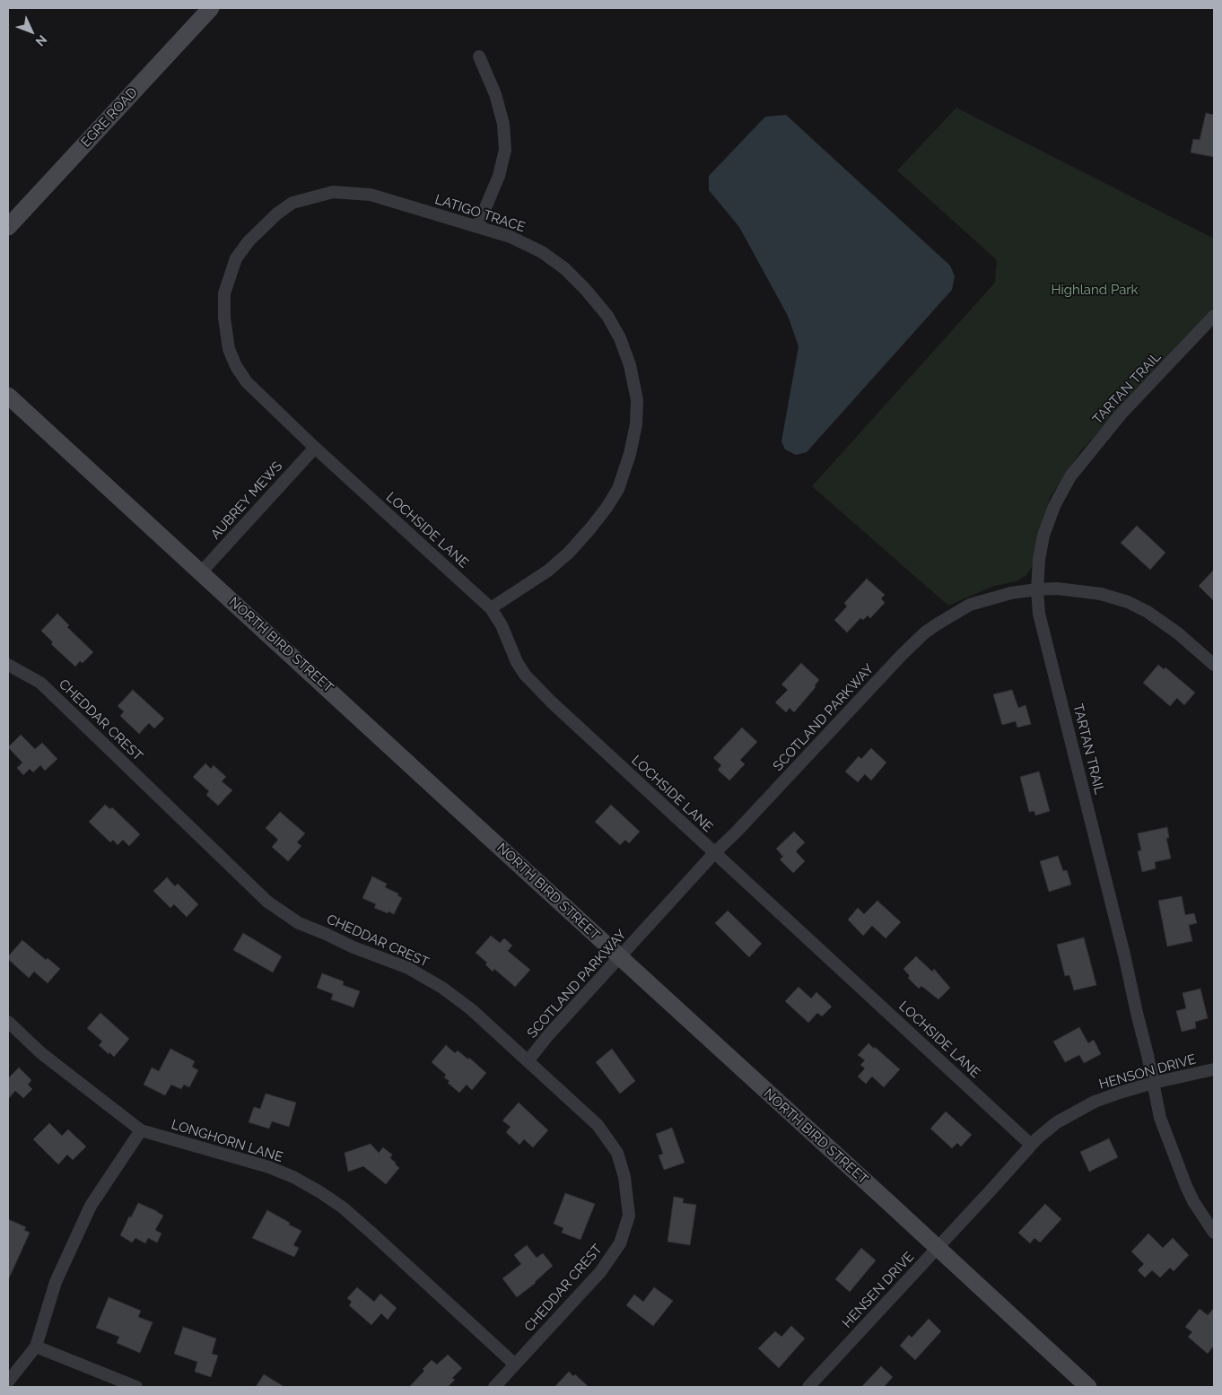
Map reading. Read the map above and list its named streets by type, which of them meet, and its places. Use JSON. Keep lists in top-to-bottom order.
{
  "streets": {
    "street": [
      "EGRE ROAD",
      "LATIGO TRACE",
      "TARTAN TRAIL",
      "AUBREY MEWS",
      "LOCHSIDE LANE",
      "NORTH BIRD STREET",
      "SCOTLAND PARKWAY",
      "CHEDDAR CREST",
      "HENSON DRIVE",
      "LONGHORN LANE",
      "HENSEN DRIVE"
    ]
  },
  "crossings": [
    ["LATIGO TRACE", "AUBREY MEWS"],
    ["LATIGO TRACE", "LOCHSIDE LANE"],
    ["TARTAN TRAIL", "SCOTLAND PARKWAY"],
    ["TARTAN TRAIL", "HENSON DRIVE"],
    ["AUBREY MEWS", "LOCHSIDE LANE"],
    ["AUBREY MEWS", "NORTH BIRD STREET"],
    ["LOCHSIDE LANE", "SCOTLAND PARKWAY"],
    ["LOCHSIDE LANE", "HENSON DRIVE"],
    ["NORTH BIRD STREET", "SCOTLAND PARKWAY"],
    ["NORTH BIRD STREET", "HENSEN DRIVE"],
    ["SCOTLAND PARKWAY", "CHEDDAR CREST"],
    ["CHEDDAR CREST", "LONGHORN LANE"],
    ["HENSON DRIVE", "HENSEN DRIVE"]
  ],
  "parks": ["Highland Park"],
  "north": "bottom right"
}
